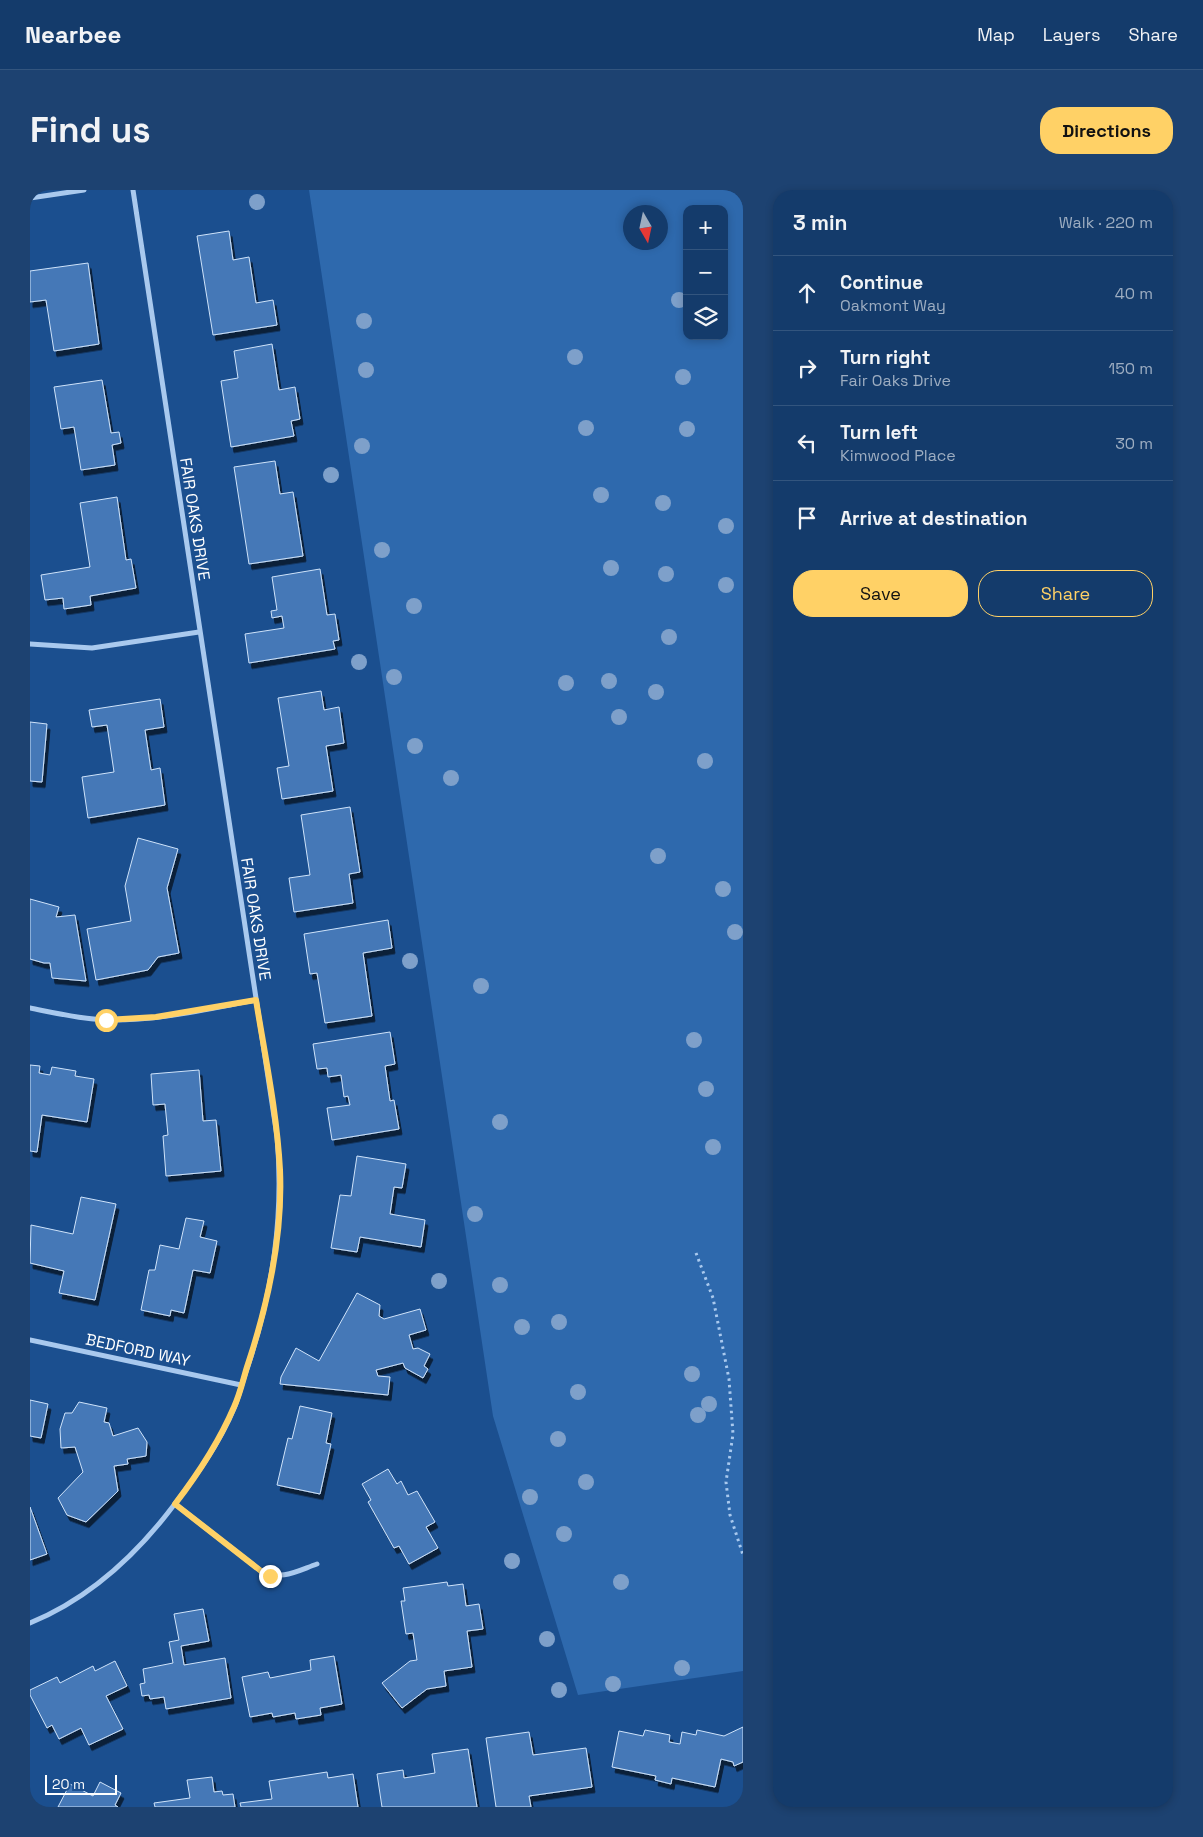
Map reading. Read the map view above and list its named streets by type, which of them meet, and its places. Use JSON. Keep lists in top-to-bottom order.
{
  "streets": {
    "street": ["FAIR OAKS DRIVE", "BEDFORD WAY"]
  },
  "crossings": [
    ["FAIR OAKS DRIVE", "BEDFORD WAY"]
  ],
  "scale_bar": "20 m",
  "north": "bottom",
  "page": {
    "header": "Nearbee",
    "nav": ["Map", "Layers", "Share"],
    "buttons": [
      "Directions",
      ["Save", "Share"]
    ],
    "title": "Find us",
    "heading": ["3 min", "Walk · 220 m"],
    "map_buttons": ["+", "−"],
    "list": [
      ["Continue", "Oakmont Way", "40 m"],
      ["Turn right", "Fair Oaks Drive", "150 m"],
      ["Turn left", "Kimwood Place", "30 m"],
      "Arrive at destination"
    ],
    "scale": "20 m"
  }
}
